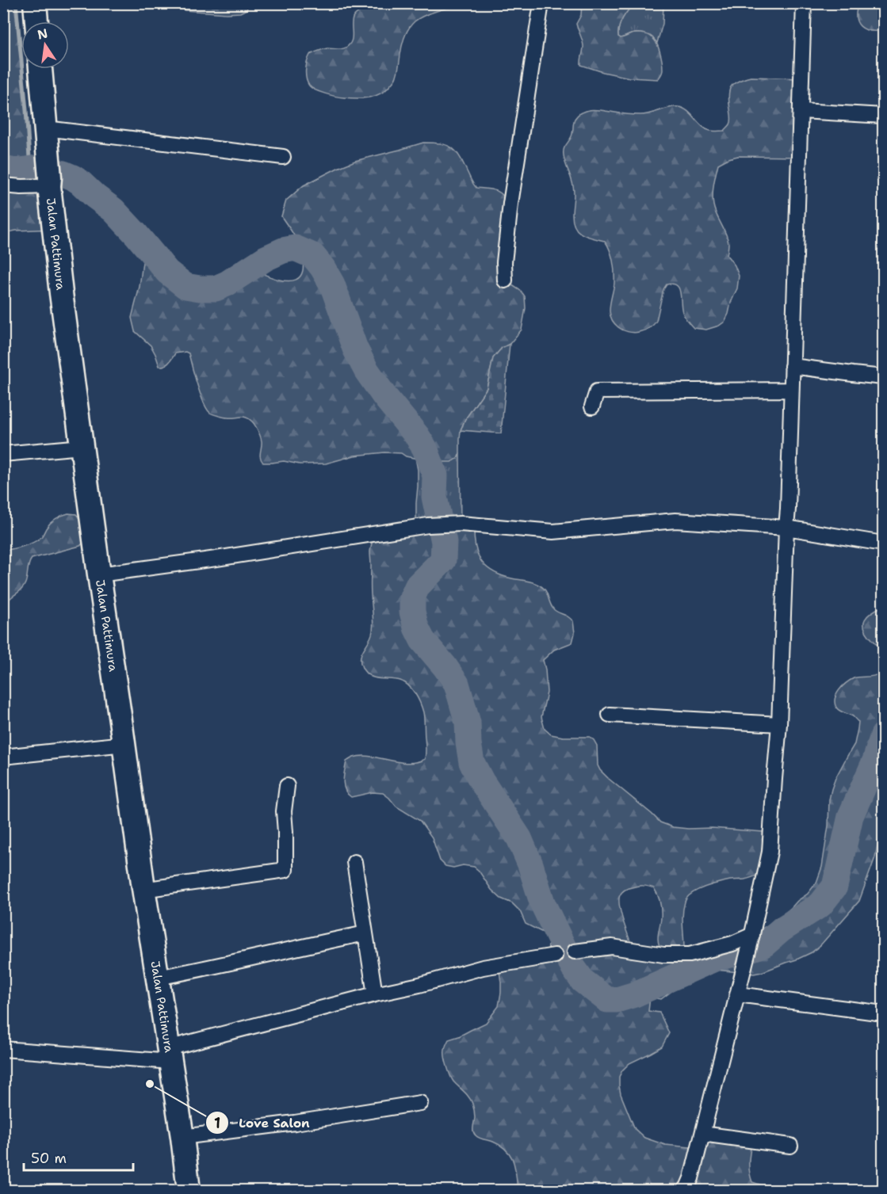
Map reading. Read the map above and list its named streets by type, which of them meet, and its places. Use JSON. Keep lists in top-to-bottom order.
{
  "streets": {
    "main road": ["Jalan Pattimura"]
  },
  "places": ["Love Salon"],
  "scale_bar": "50 m",
  "north": "top"
}
